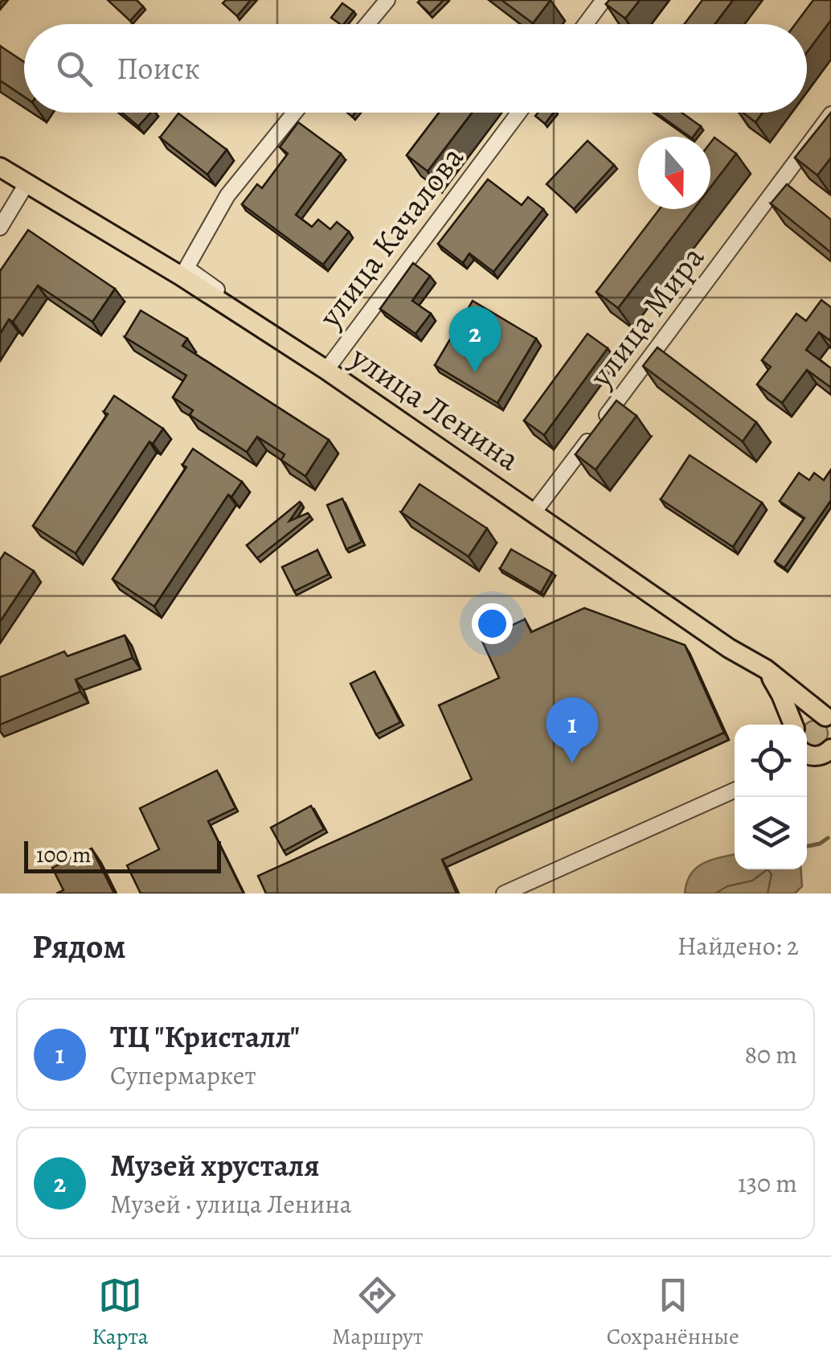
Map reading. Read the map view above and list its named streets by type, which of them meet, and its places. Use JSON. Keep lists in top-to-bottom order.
{
  "streets": {
    "main road": ["улица Ленина"],
    "street": ["улица Качалова", "улица Мира"]
  },
  "crossings": [
    ["улица Качалова", "улица Ленина"],
    ["улица Мира", "улица Ленина"]
  ],
  "scale_bar": "100 m",
  "north": "bottom",
  "page": {
    "search": "Поиск",
    "pins": ["2", "1"],
    "scale": "100 m",
    "heading": ["Рядом", "Найдено: 2"],
    "list": [
      {
        "mark": "1",
        "name": "ТЦ \"Кристалл\"",
        "note": "Супермаркет",
        "value": "80 m"
      },
      {
        "mark": "2",
        "name": "Музей хрусталя",
        "note": "Музей · улица Ленина",
        "value": "130 m"
      }
    ],
    "nav": ["Карта", "Маршрут", "Сохранённые"]
  }
}
